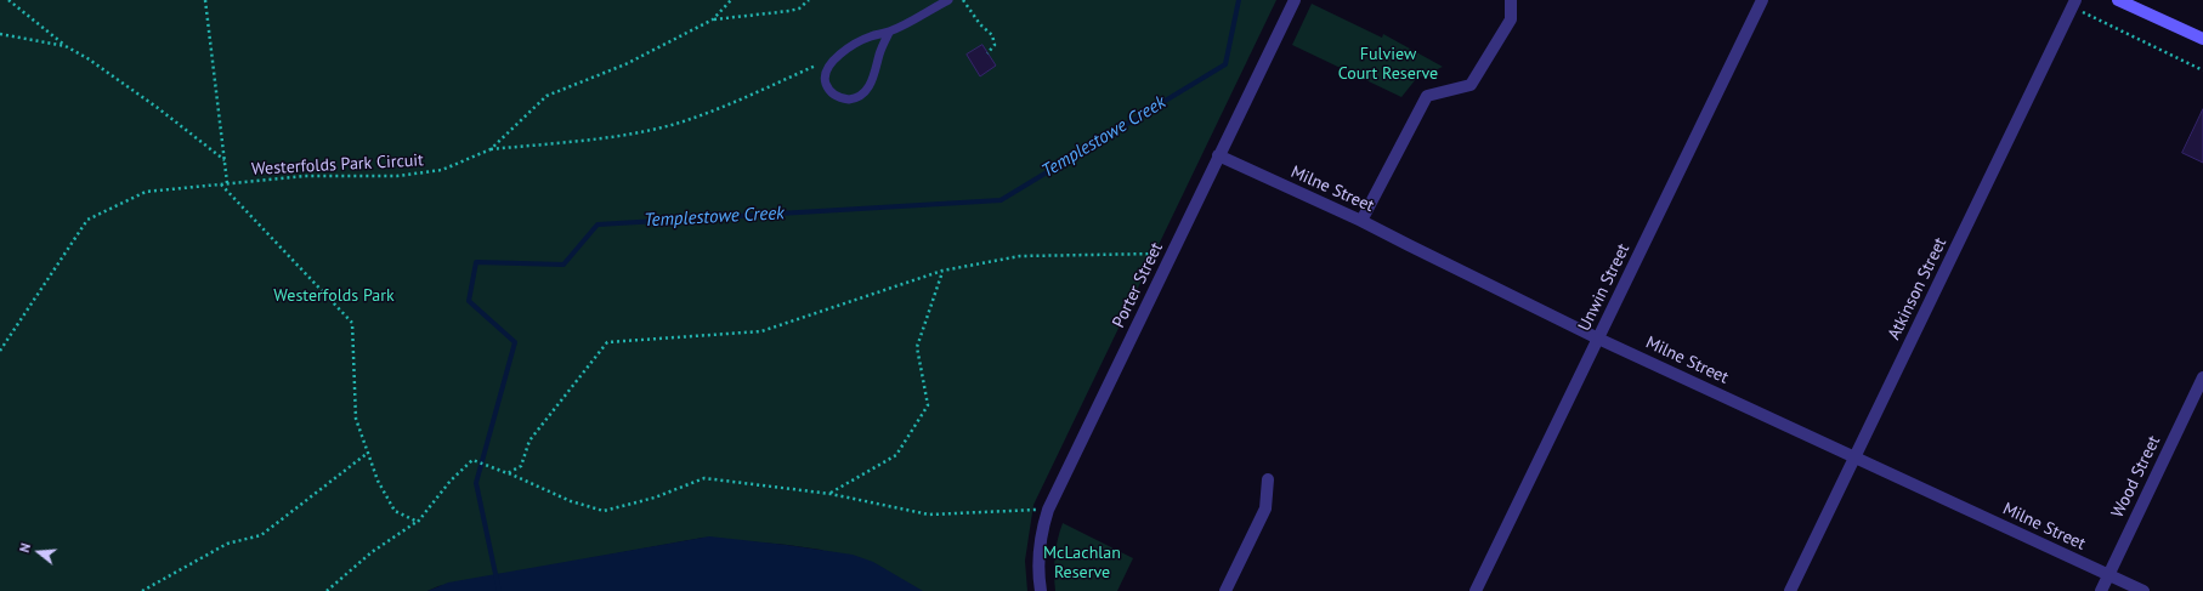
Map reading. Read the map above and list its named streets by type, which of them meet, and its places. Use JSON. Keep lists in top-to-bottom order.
{
  "streets": {
    "street": [
      "Milne Street",
      "Porter Street",
      "Unwin Street",
      "Atkinson Street",
      "Wood Street"
    ],
    "path": ["Westerfolds Park Circuit"]
  },
  "crossings": [
    ["Milne Street", "Porter Street"],
    ["Milne Street", "Unwin Street"],
    ["Milne Street", "Atkinson Street"],
    ["Milne Street", "Wood Street"]
  ],
  "water": ["Templestowe Creek"],
  "parks": ["Fulview Court Reserve", "Westerfolds Park", "McLachlan Reserve"],
  "north": "left"
}
